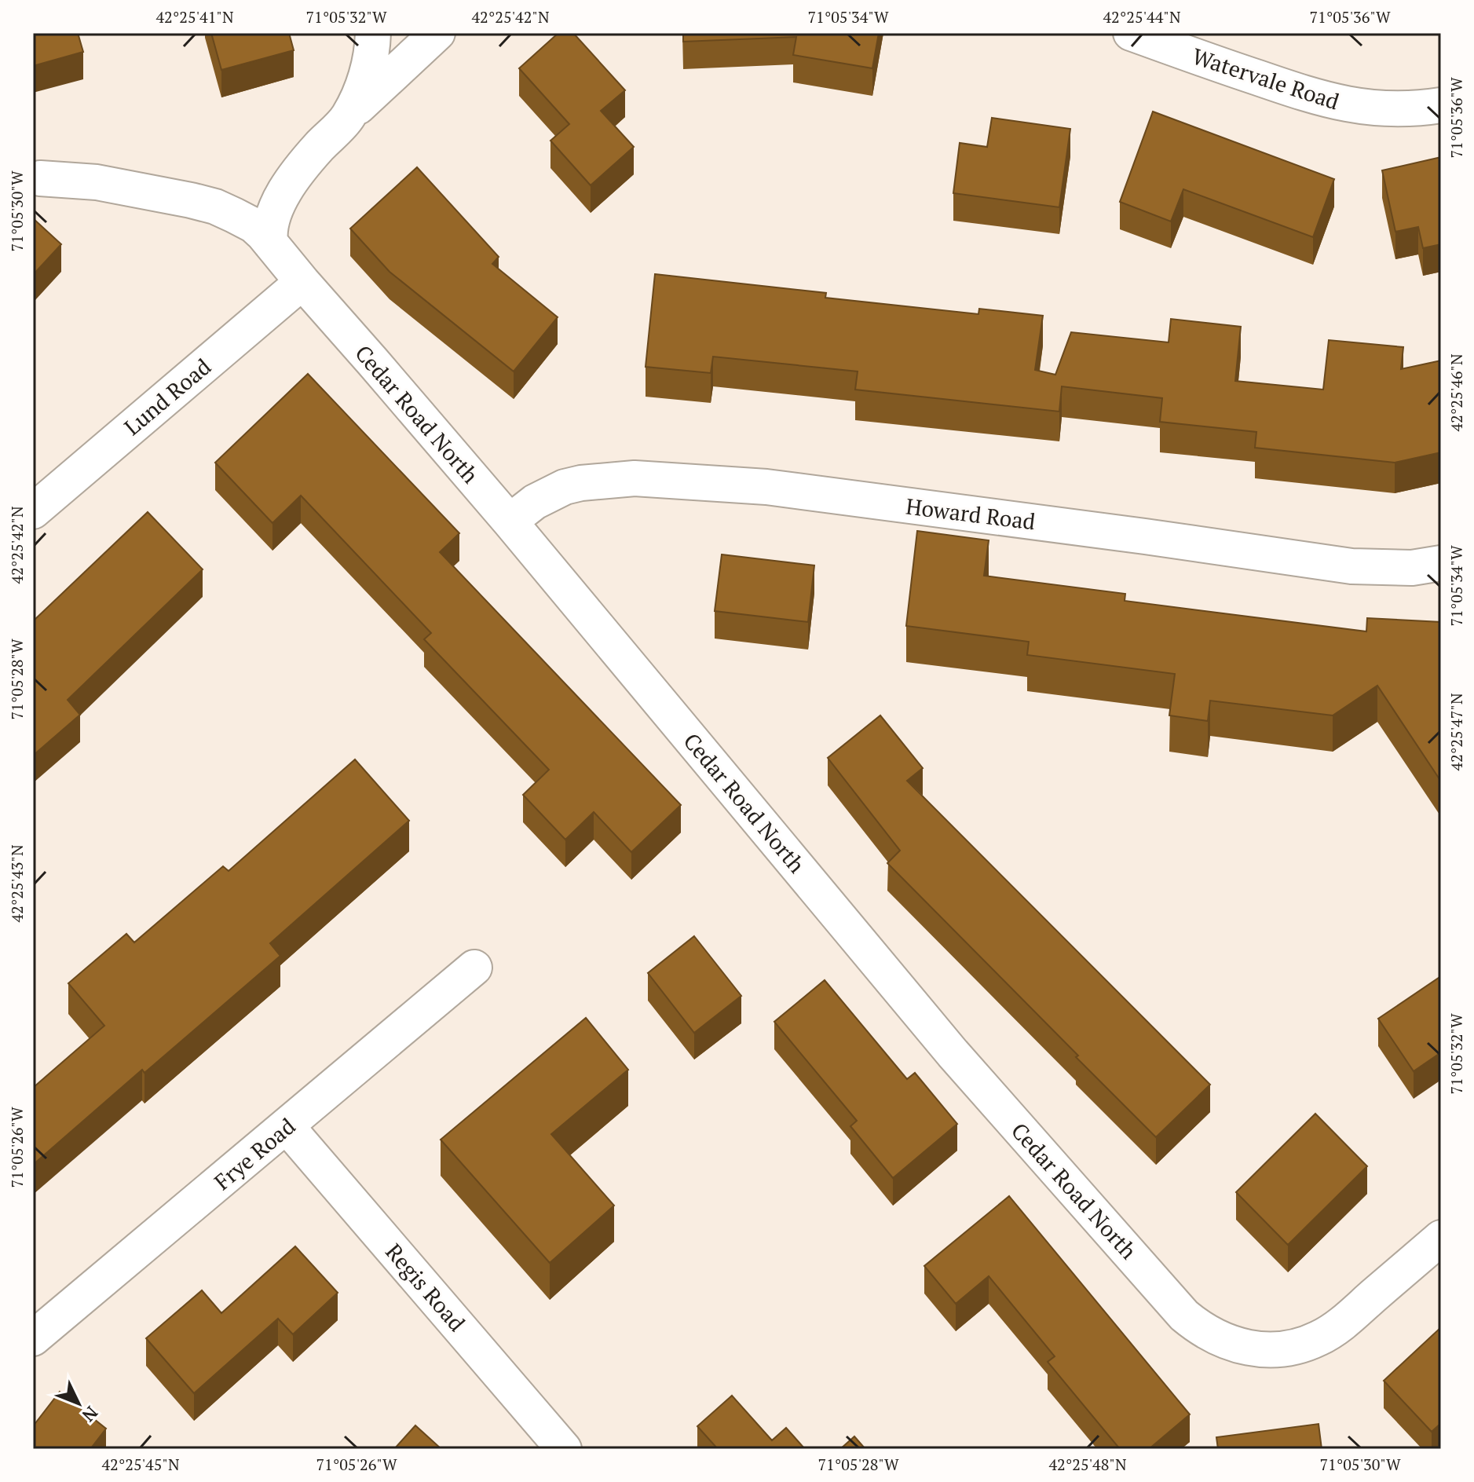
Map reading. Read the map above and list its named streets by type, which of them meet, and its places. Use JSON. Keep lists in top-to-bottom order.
{
  "streets": {
    "street": [
      "Watervale Road",
      "Lund Road",
      "Cedar Road North",
      "Howard Road",
      "Frye Road",
      "Regis Road"
    ]
  },
  "crossings": [
    ["Lund Road", "Cedar Road North"],
    ["Cedar Road North", "Howard Road"],
    ["Frye Road", "Regis Road"]
  ],
  "north": "bottom right",
  "coordinates": [
    "42°25'41\"N",
    "71°05'32\"W",
    "42°25'42\"N",
    "71°05'34\"W",
    "42°25'44\"N",
    "71°05'36\"W",
    "71°05'30\"W",
    "42°25'46\"N",
    "71°05'28\"W",
    "42°25'47\"N",
    "42°25'43\"N",
    "71°05'26\"W",
    "42°25'45\"N",
    "42°25'48\"N"
  ]
}
